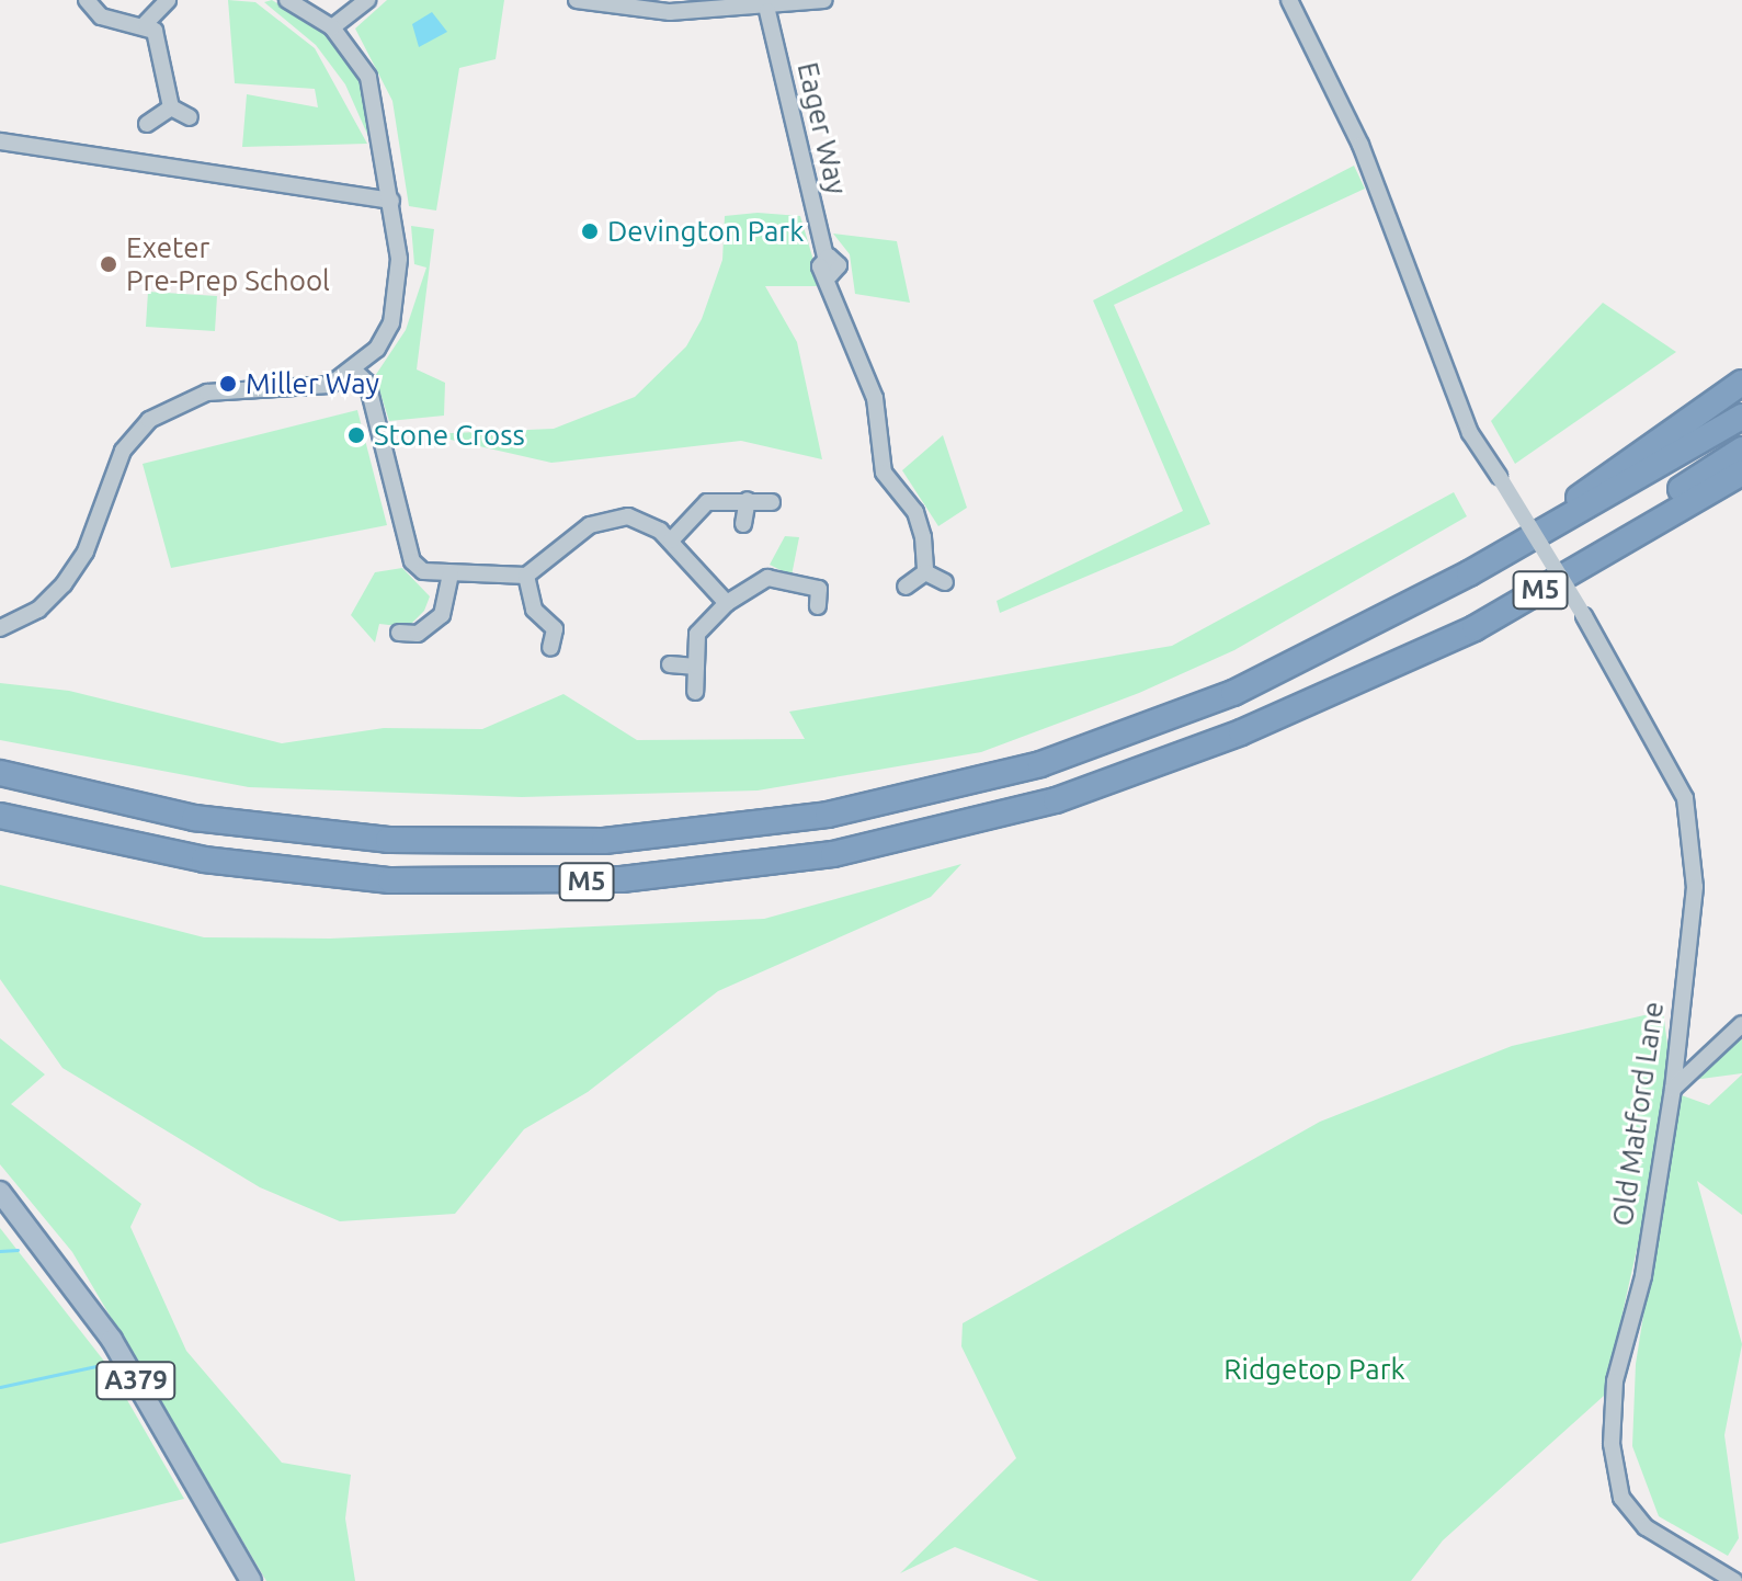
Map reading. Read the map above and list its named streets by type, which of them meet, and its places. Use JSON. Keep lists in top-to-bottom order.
{
  "streets": {
    "highway": ["M5"],
    "main road": ["A379"],
    "street": ["Eager Way", "Old Matford Lane"]
  },
  "parks": ["Ridgetop Park"],
  "places": [
    "Devington Park",
    "Exeter Pre-Prep School",
    "Miller Way",
    "Stone Cross"
  ]
}
